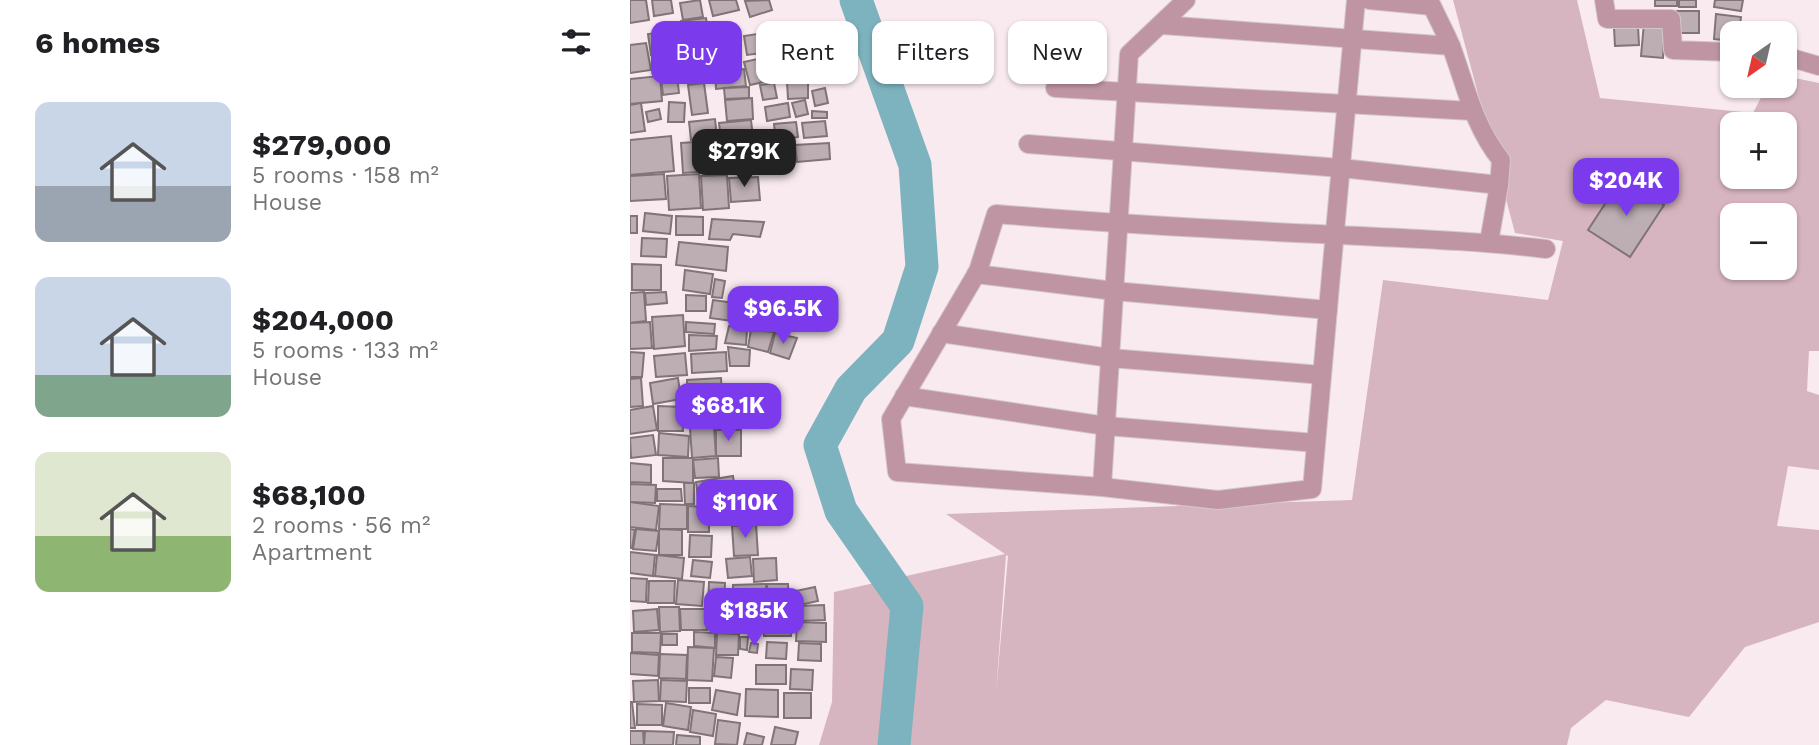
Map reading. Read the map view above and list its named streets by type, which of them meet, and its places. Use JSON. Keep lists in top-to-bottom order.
{
  "north": "bottom left",
  "page": {
    "heading": "6 homes",
    "map_buttons": ["+", "−"],
    "chip": [
      "Buy",
      "Rent",
      "Filters",
      "New"
    ],
    "list": [
      {
        "name": "$279,000",
        "note": "5 rooms · 158 m² · House"
      },
      {
        "name": "$204,000",
        "note": "5 rooms · 133 m² · House"
      },
      {
        "name": "$68,100",
        "note": "2 rooms · 56 m² · Apartment"
      }
    ],
    "price": [
      "$279K",
      "$204K",
      "$96.5K",
      "$68.1K",
      "$110K",
      "$185K"
    ]
  }
}
